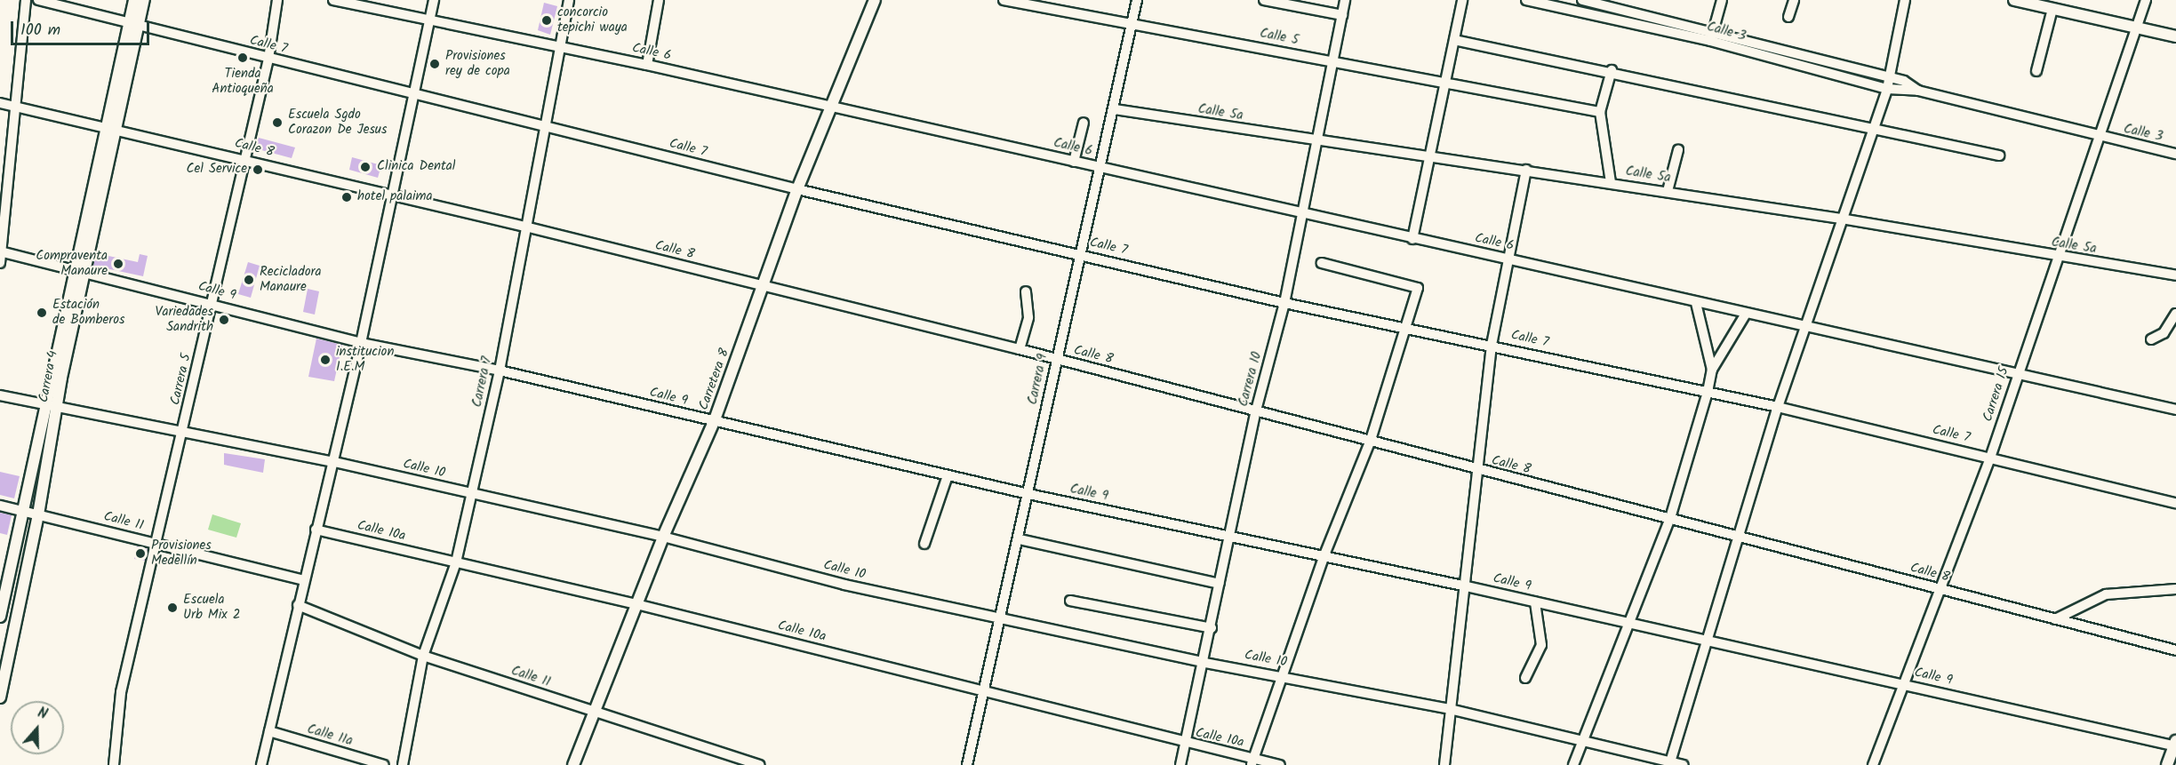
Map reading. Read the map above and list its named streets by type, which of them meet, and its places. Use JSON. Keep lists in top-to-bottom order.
{
  "streets": {
    "street": [
      "Calle 3",
      "Calle 5",
      "Calle 7",
      "Calle 6",
      "Calle 5a",
      "Calle 8",
      "Calle 9",
      "Carrera 4",
      "Carrera 5",
      "Carretera 8",
      "Carrera 9",
      "Carrera 10",
      "Carrera 7",
      "Carrera 15",
      "Calle 10",
      "Calle 11",
      "Calle 10a",
      "Calle 11a"
    ]
  },
  "crossings": [
    ["Calle 3", "Carrera 15"],
    ["Calle 5", "Carrera 9"],
    ["Calle 5", "Carrera 10"],
    ["Calle 7", "Carrera 4"],
    ["Calle 7", "Carrera 5"],
    ["Calle 7", "Carretera 8"],
    ["Calle 7", "Carrera 9"],
    ["Calle 7", "Carrera 10"],
    ["Calle 7", "Carrera 7"],
    ["Calle 7", "Carrera 15"],
    ["Calle 6", "Carretera 8"],
    ["Calle 6", "Carrera 9"],
    ["Calle 6", "Carrera 10"],
    ["Calle 6", "Carrera 7"],
    ["Calle 6", "Carrera 15"],
    ["Calle 5a", "Carrera 9"],
    ["Calle 5a", "Carrera 10"],
    ["Calle 5a", "Carrera 15"],
    ["Calle 8", "Carrera 4"],
    ["Calle 8", "Carrera 5"],
    ["Calle 8", "Carretera 8"],
    ["Calle 8", "Carrera 9"],
    ["Calle 8", "Carrera 10"],
    ["Calle 8", "Carrera 7"],
    ["Calle 8", "Carrera 15"],
    ["Calle 9", "Carrera 4"],
    ["Calle 9", "Carrera 5"],
    ["Calle 9", "Carretera 8"],
    ["Calle 9", "Carrera 9"],
    ["Calle 9", "Carrera 10"],
    ["Calle 9", "Carrera 7"],
    ["Calle 9", "Carrera 15"],
    ["Carrera 4", "Calle 10"],
    ["Carrera 4", "Calle 11"],
    ["Carrera 5", "Calle 10"],
    ["Carrera 5", "Calle 11"],
    ["Carretera 8", "Calle 10"],
    ["Carretera 8", "Calle 11"],
    ["Carretera 8", "Calle 10a"],
    ["Carrera 9", "Calle 10"],
    ["Carrera 9", "Calle 10a"],
    ["Carrera 10", "Calle 10"],
    ["Carrera 10", "Calle 10a"],
    ["Carrera 7", "Calle 10"],
    ["Carrera 7", "Calle 11"],
    ["Carrera 7", "Calle 10a"]
  ],
  "places": [
    "concorcio tepichi waya",
    "Tienda Antioqueña",
    "Provisiones rey de copa",
    "Escuela Sgdo Corazon De Jesus",
    "Clinica Dental",
    "Cel Service",
    "hotel palaima",
    "Compraventa Manaure",
    "Recicladora Manaure",
    "Estación de Bomberos",
    "Variedades Sandrith",
    "institucion I.E.M",
    "Provisiones Medellín",
    "Escuela Urb Mix 2"
  ],
  "scale_bar": "100 m",
  "north": "top"
}
